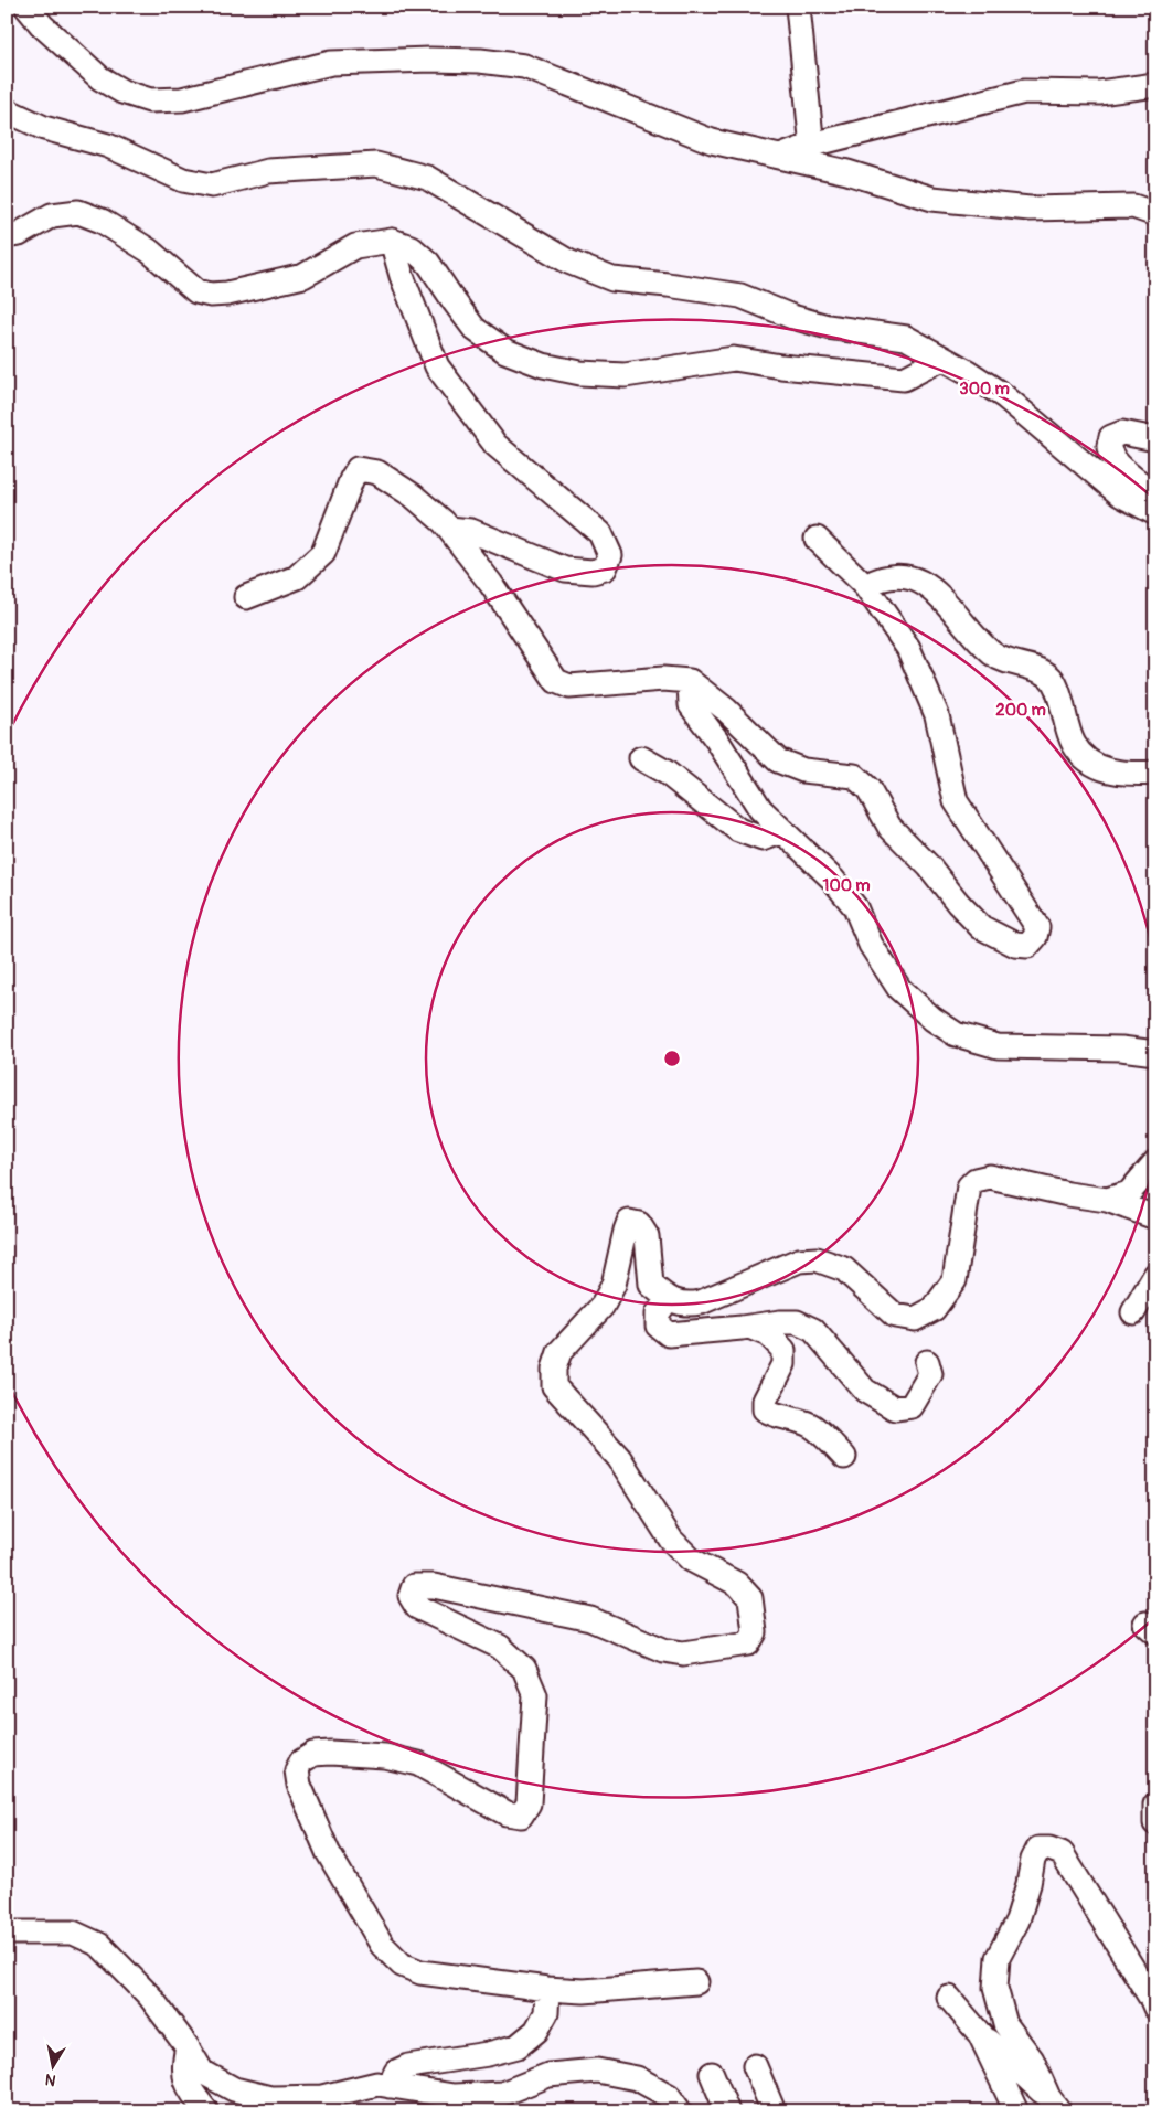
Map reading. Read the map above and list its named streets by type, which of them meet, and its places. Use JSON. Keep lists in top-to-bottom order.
{
  "north": "bottom",
  "rings": ["300 m", "200 m", "100 m"]
}
